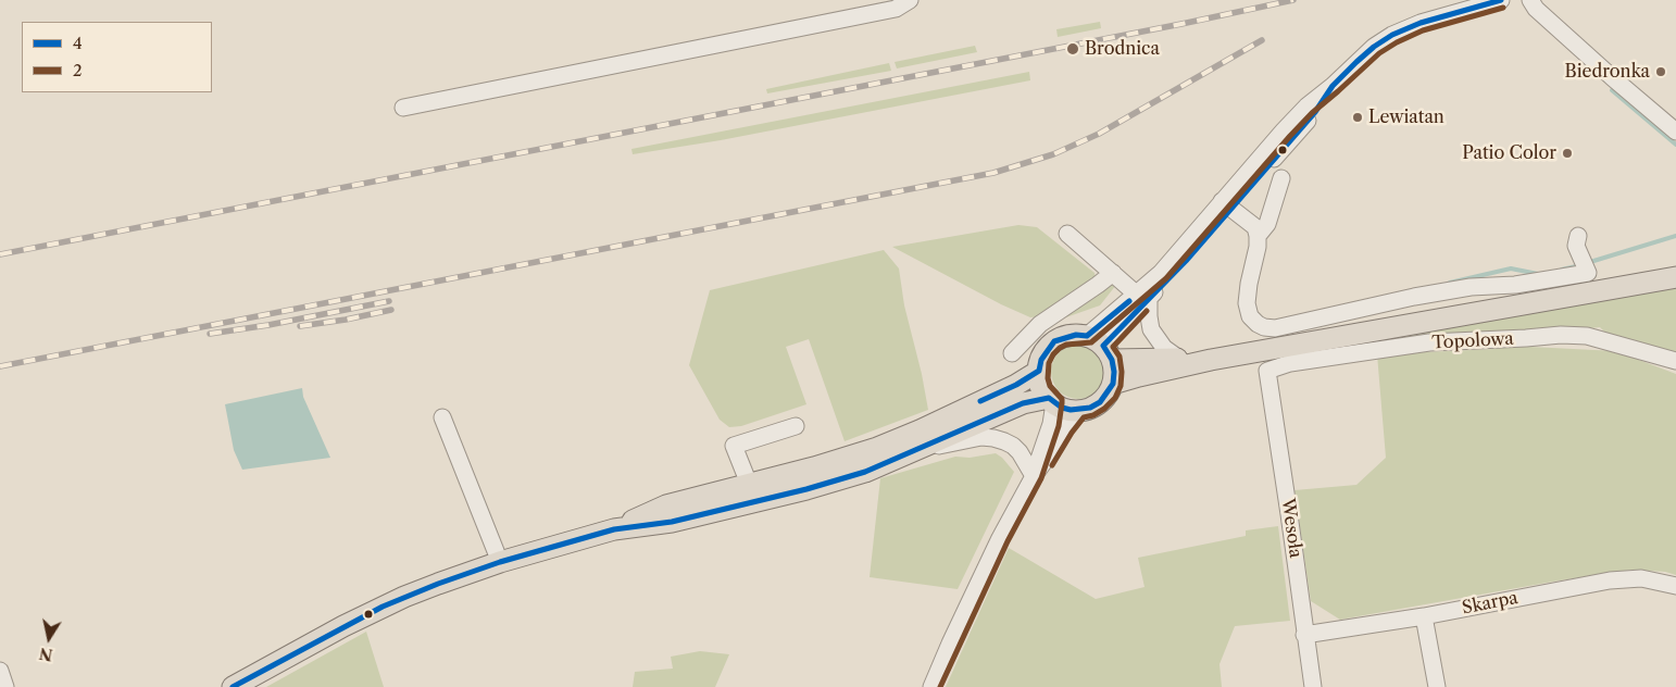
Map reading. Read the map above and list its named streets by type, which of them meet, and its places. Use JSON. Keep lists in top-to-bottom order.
{
  "streets": {
    "street": ["Topolowa", "Wesoła", "Skarpa"]
  },
  "crossings": [
    ["Topolowa", "Wesoła"],
    ["Wesoła", "Skarpa"]
  ],
  "places": [
    "Brodnica",
    "Biedronka",
    "Lewiatan",
    "Patio Color"
  ],
  "lines": ["transit line 4", "transit line 2"],
  "legend": ["4", "2"],
  "north": "bottom"
}
